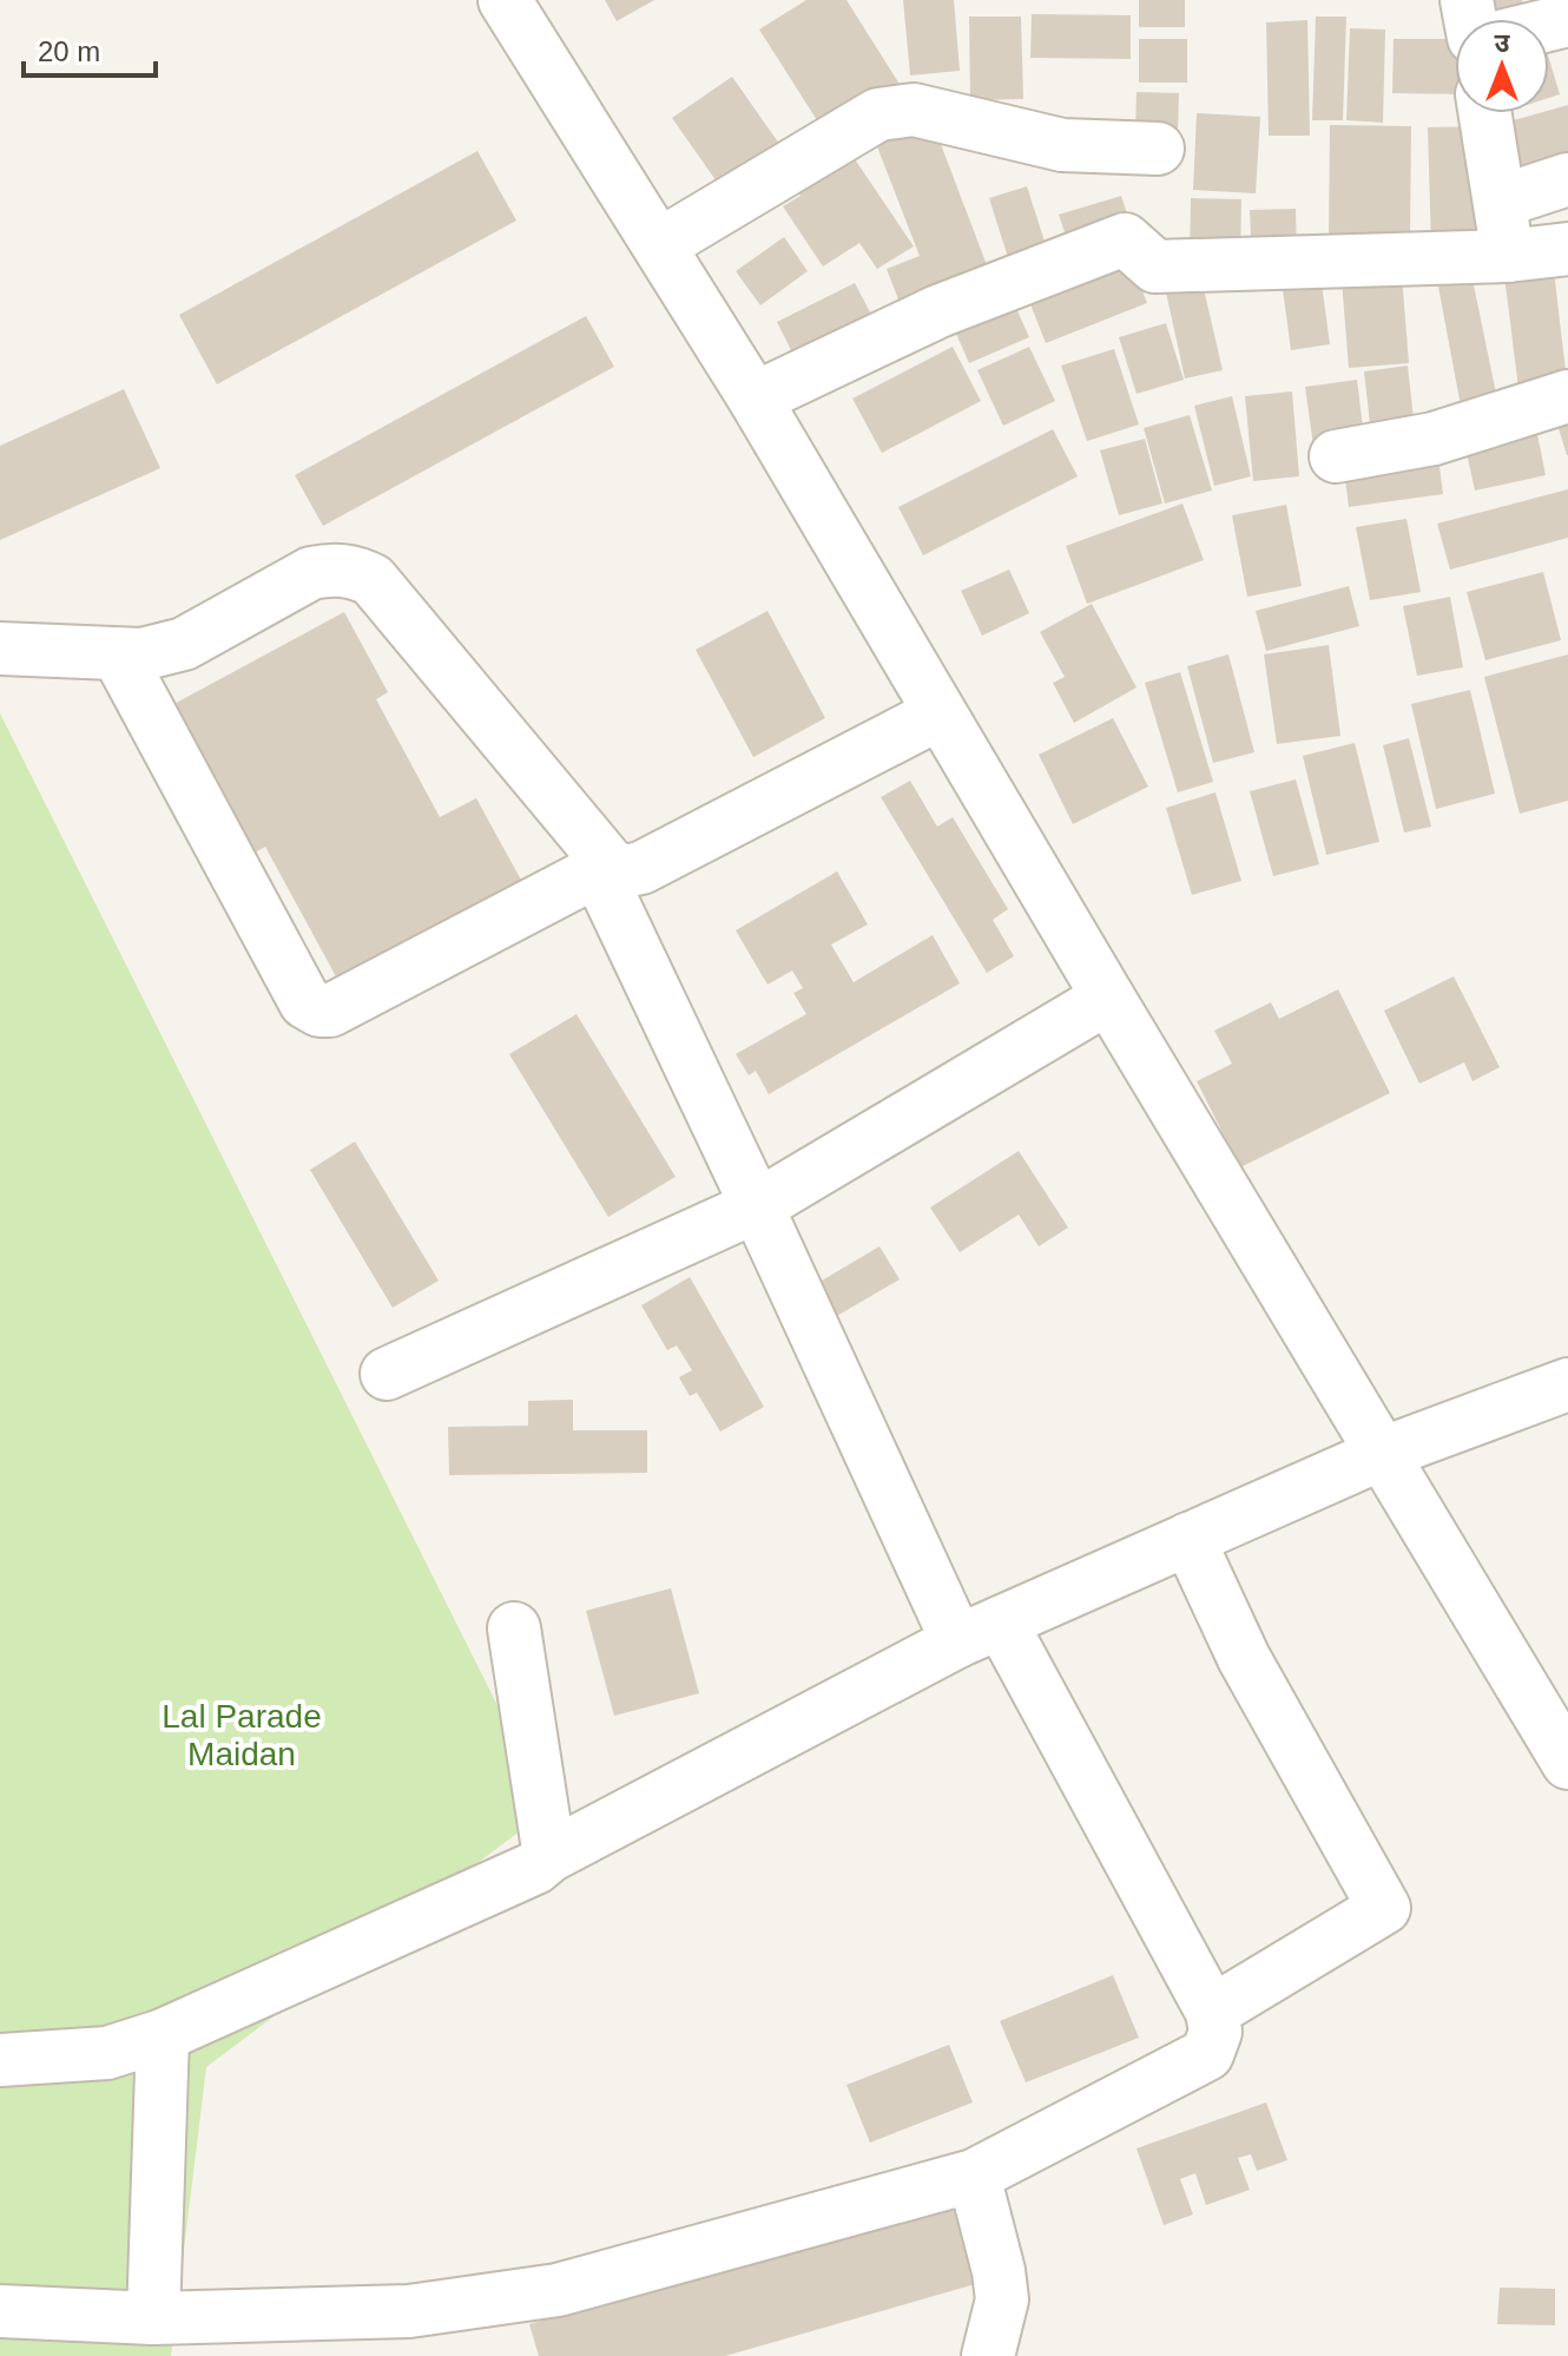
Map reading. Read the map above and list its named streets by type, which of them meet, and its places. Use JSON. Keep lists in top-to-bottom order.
{
  "parks": ["Lal Parade Maidan"],
  "scale_bar": "20 m",
  "north": "top"
}
